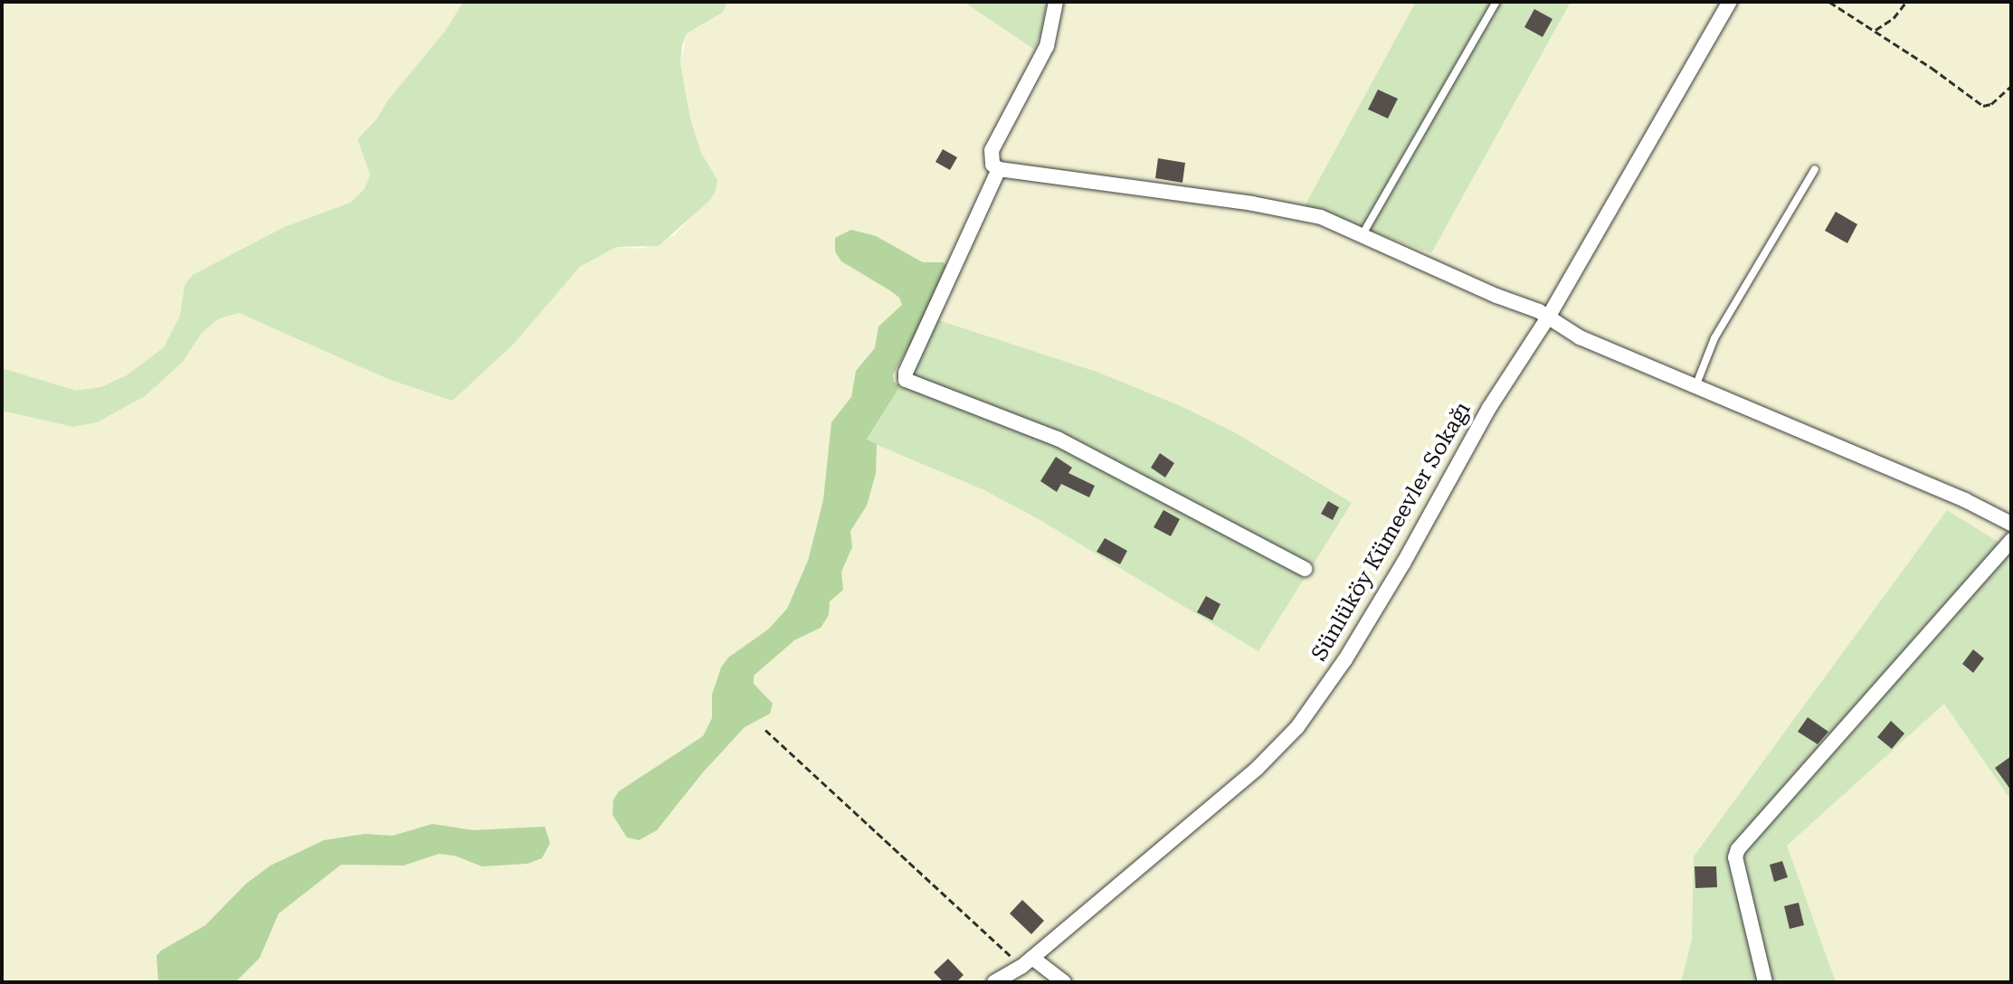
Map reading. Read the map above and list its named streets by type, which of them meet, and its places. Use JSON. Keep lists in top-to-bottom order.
{
  "streets": {
    "street": ["Sünlüköy Kümeevler Sokağı"]
  }
}
